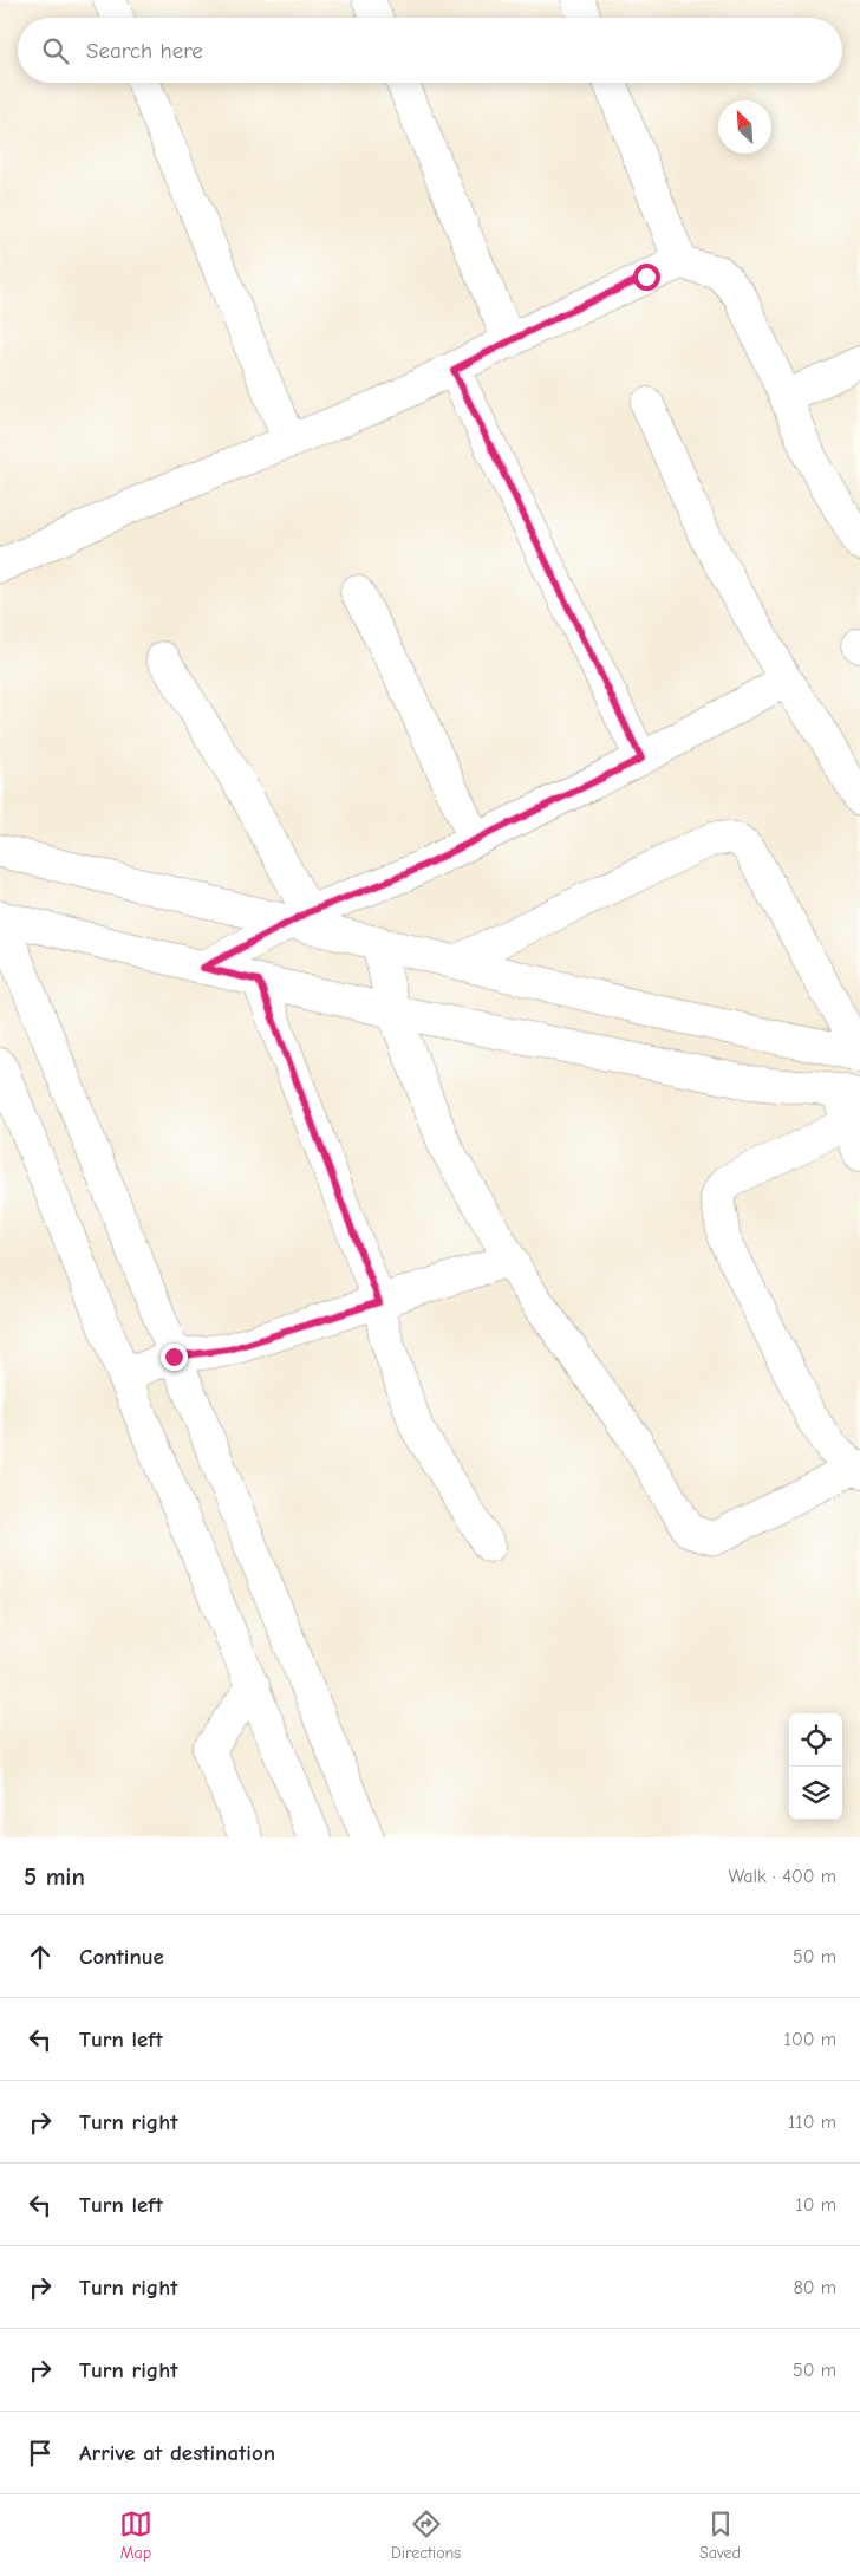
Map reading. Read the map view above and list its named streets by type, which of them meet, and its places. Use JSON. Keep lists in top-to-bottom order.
{
  "north": "top left",
  "page": {
    "search": "Search here",
    "heading": ["5 min", "Walk · 400 m"],
    "list": [
      ["Continue", "50 m"],
      ["Turn left", "100 m"],
      ["Turn right", "110 m"],
      ["Turn left", "10 m"],
      ["Turn right", "80 m"],
      ["Turn right", "50 m"],
      "Arrive at destination"
    ],
    "nav": ["Map", "Directions", "Saved"]
  }
}
